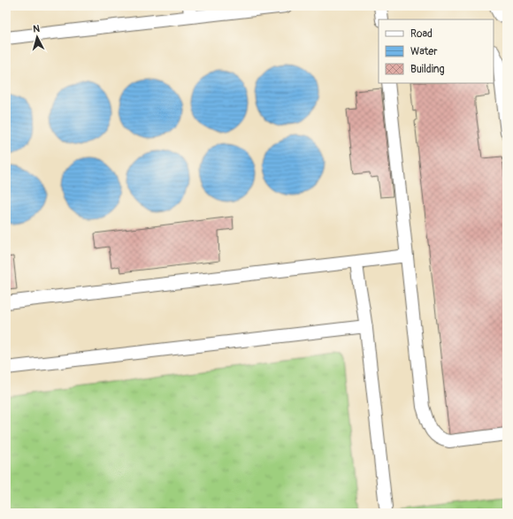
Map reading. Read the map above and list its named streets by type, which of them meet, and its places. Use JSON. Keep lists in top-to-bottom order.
{
  "legend": ["Road", "Water", "Building"],
  "north": "top"
}
